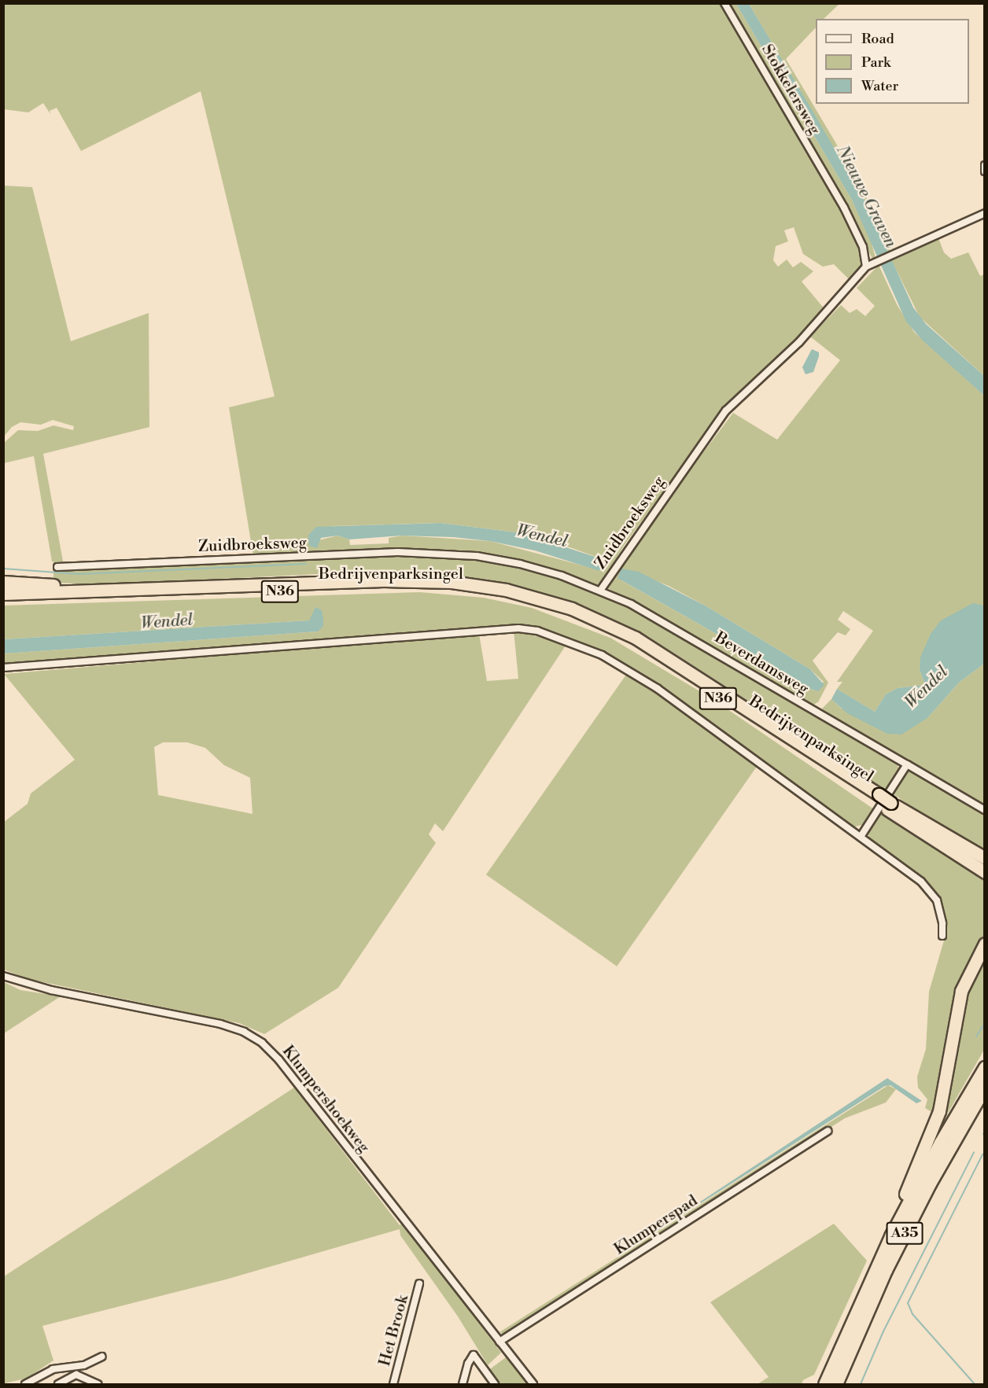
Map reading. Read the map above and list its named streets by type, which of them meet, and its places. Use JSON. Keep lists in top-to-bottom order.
{
  "streets": {
    "highway": ["Bedrijvenparksingel", "N36", "A35"],
    "street": [
      "Stokkelersweg",
      "Zuidbroeksweg",
      "Beverdamsweg",
      "Klumpershoekweg",
      "Klumperspad",
      "Het Brook"
    ]
  },
  "crossings": [
    ["Stokkelersweg", "Zuidbroeksweg"],
    ["Zuidbroeksweg", "Beverdamsweg"],
    ["Bedrijvenparksingel", "N36"],
    ["Klumpershoekweg", "Klumperspad"]
  ],
  "water": ["Nieuwe Graven", "Wendel"],
  "legend": ["Road", "Park", "Water"]
}
